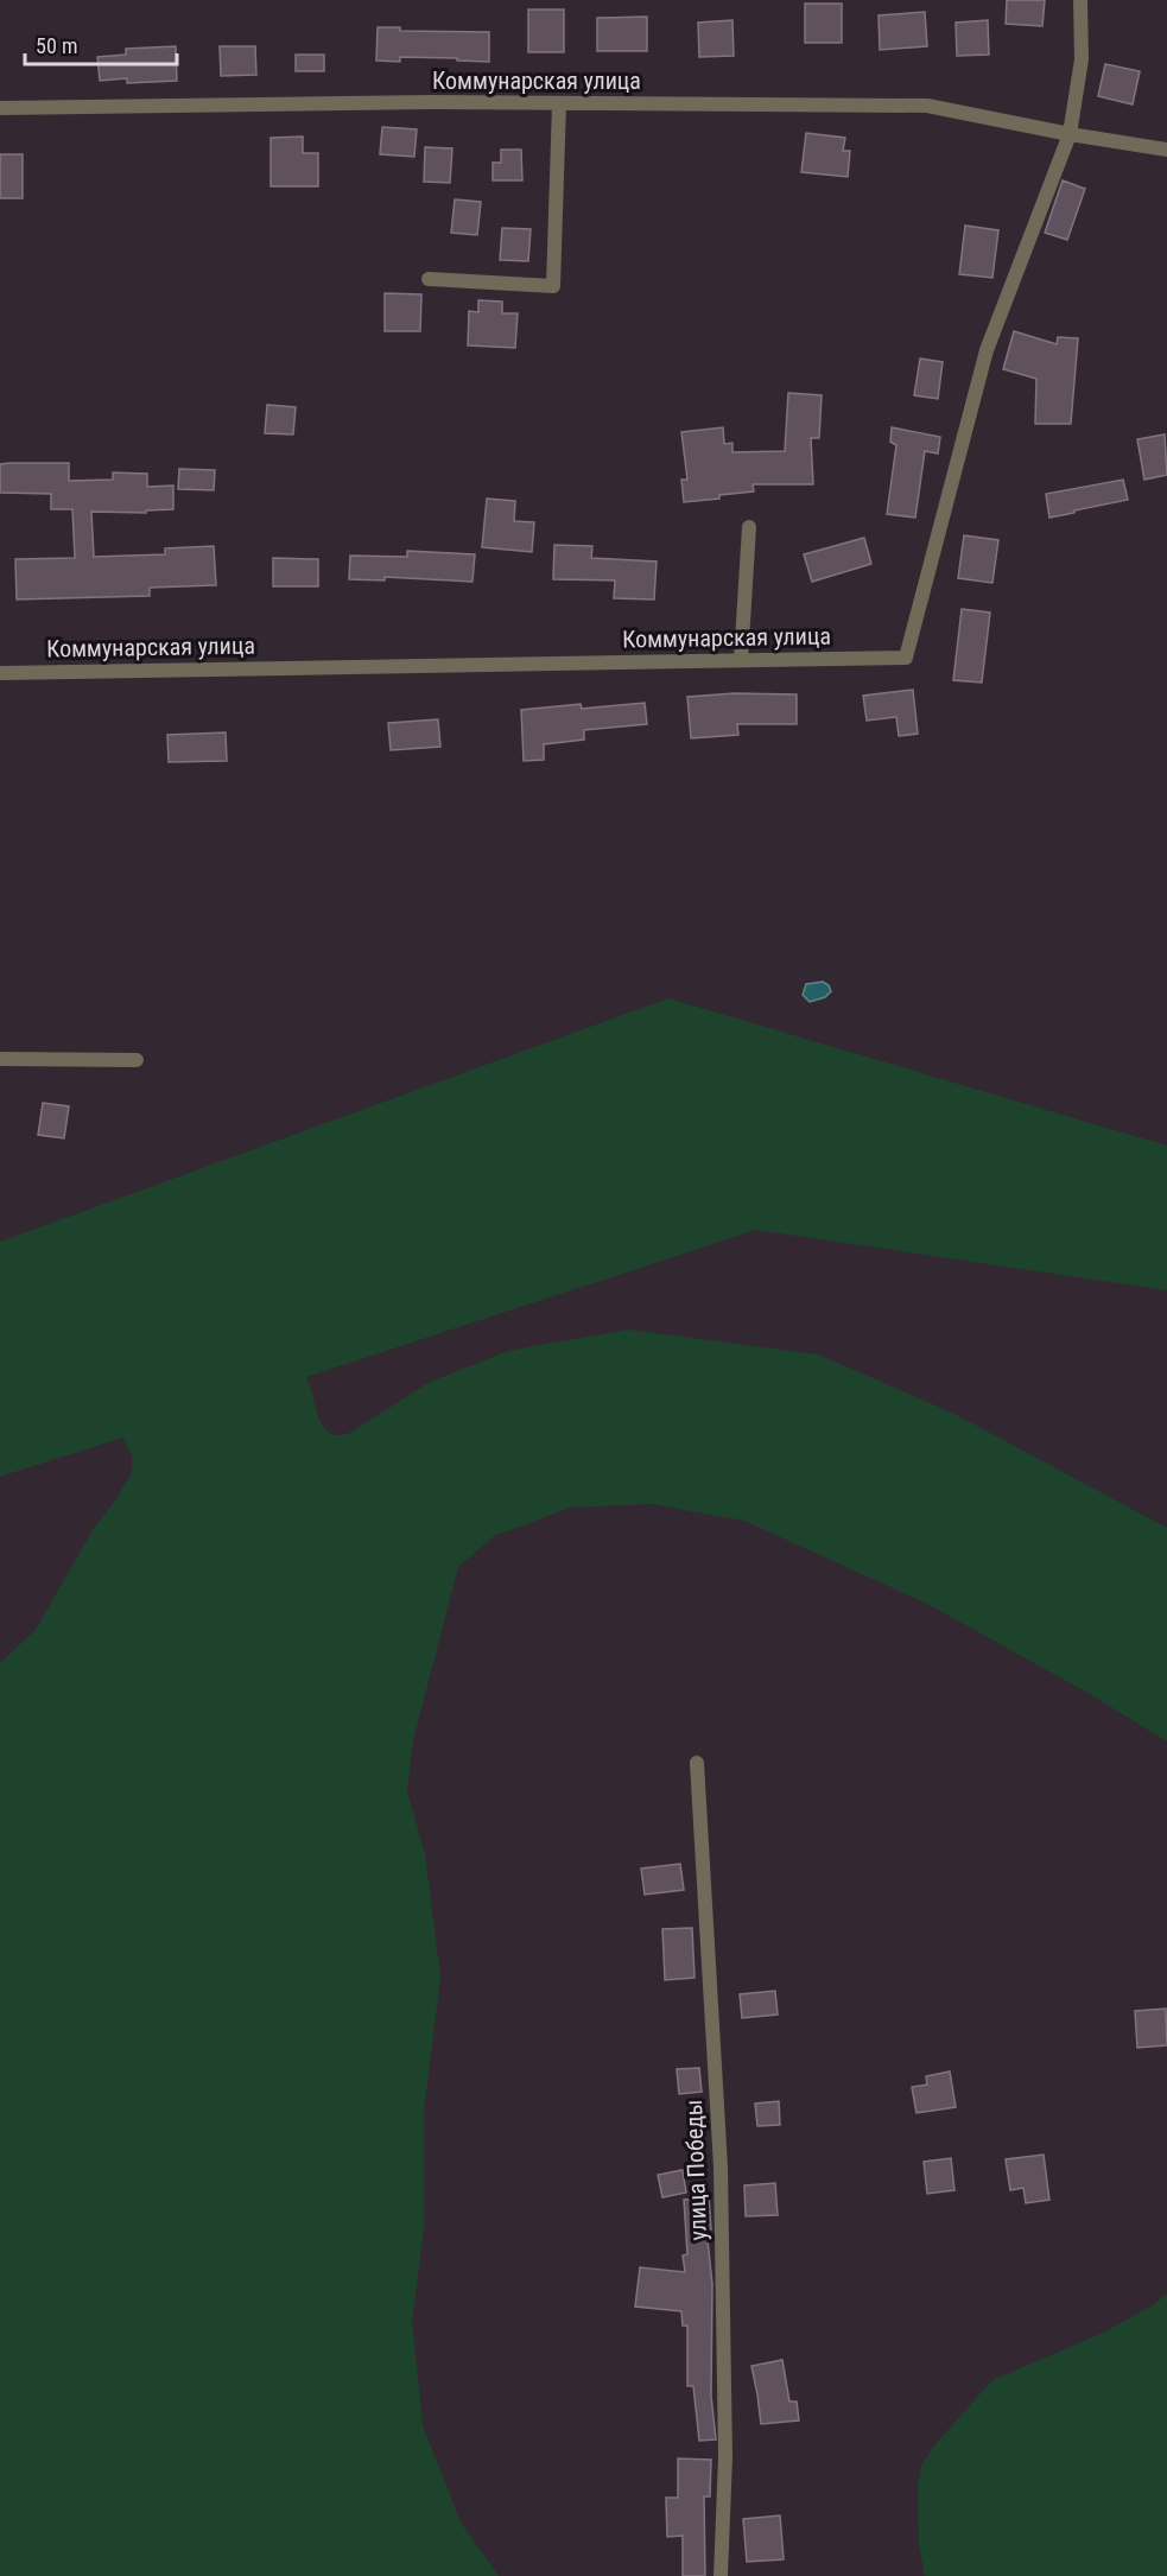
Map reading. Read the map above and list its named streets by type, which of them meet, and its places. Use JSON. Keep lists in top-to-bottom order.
{
  "streets": {
    "street": ["Коммунарская улица", "улица Победы"]
  },
  "scale_bar": "50 m"
}
